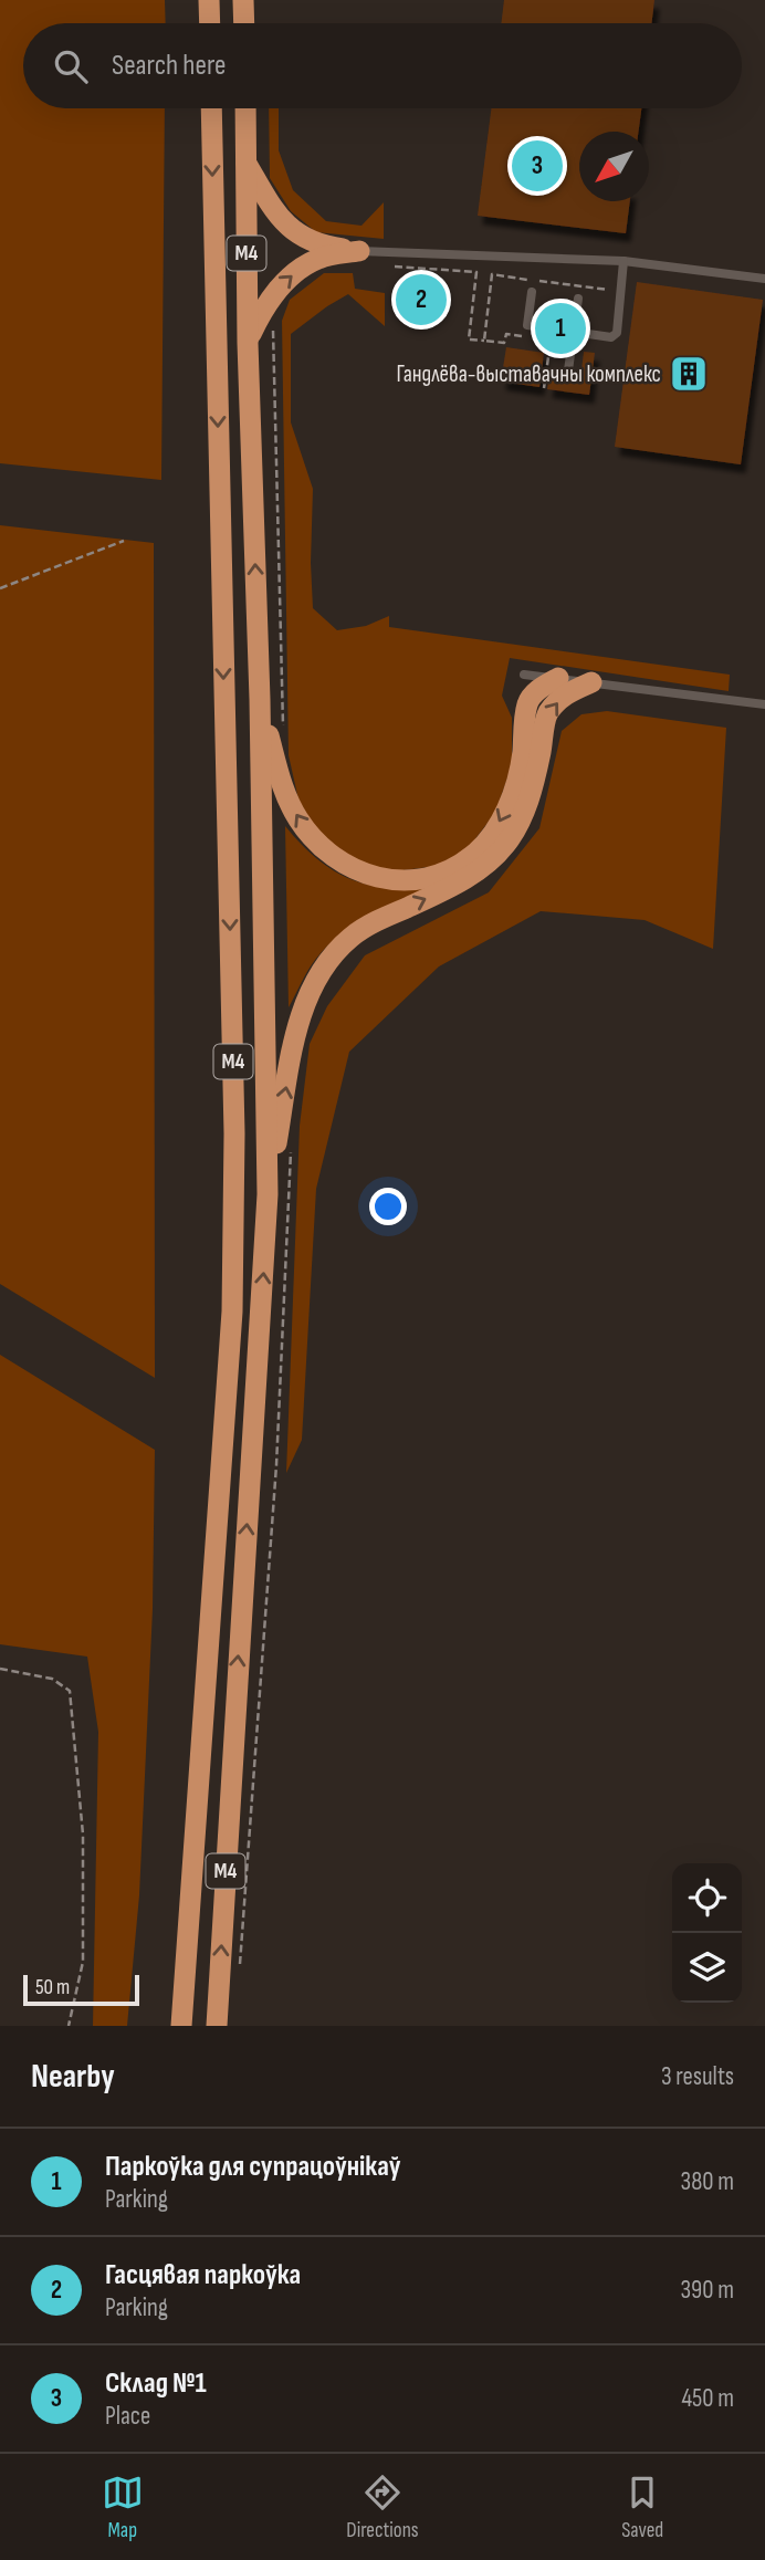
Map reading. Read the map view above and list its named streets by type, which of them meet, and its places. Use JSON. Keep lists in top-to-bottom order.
{
  "streets": {
    "highway": ["М4"]
  },
  "places": {
    "building": ["Гандлёва-выставачны комплекс"]
  },
  "scale_bar": "50 m",
  "north": "bottom left",
  "page": {
    "search": "Search here",
    "pins": ["3", "2", "1"],
    "scale": "50 m",
    "heading": ["Nearby", "3 results"],
    "list": [
      {
        "mark": "1",
        "name": "Паркоўка для супрацоўнікаў",
        "note": "Parking",
        "value": "380 m"
      },
      {
        "mark": "2",
        "name": "Гасцявая паркоўка",
        "note": "Parking",
        "value": "390 m"
      },
      {
        "mark": "3",
        "name": "Склад №1",
        "note": "Place",
        "value": "450 m"
      }
    ],
    "nav": ["Map", "Directions", "Saved"]
  }
}
